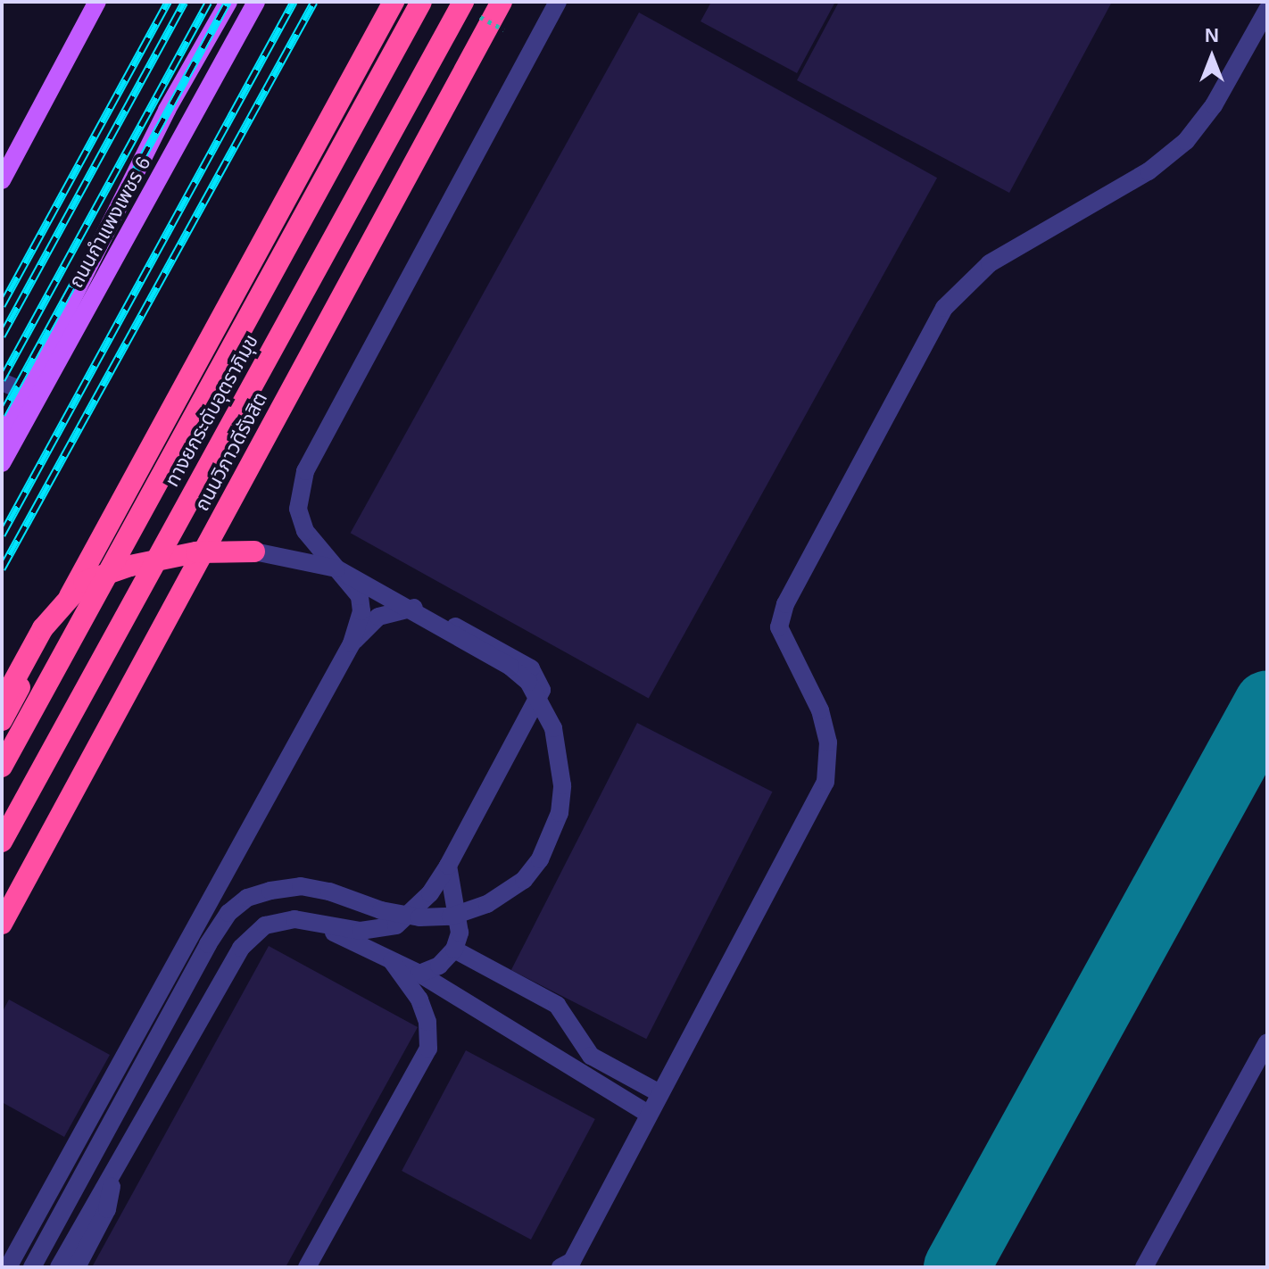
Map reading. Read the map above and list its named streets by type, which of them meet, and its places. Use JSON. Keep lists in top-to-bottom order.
{
  "streets": {
    "highway": ["ทางยกระดับอุตราภิมุข", "ถนนวิภาวดีรังสิต"],
    "main road": ["ถนนกำแพงเพชร 6"]
  },
  "north": "top"
}
